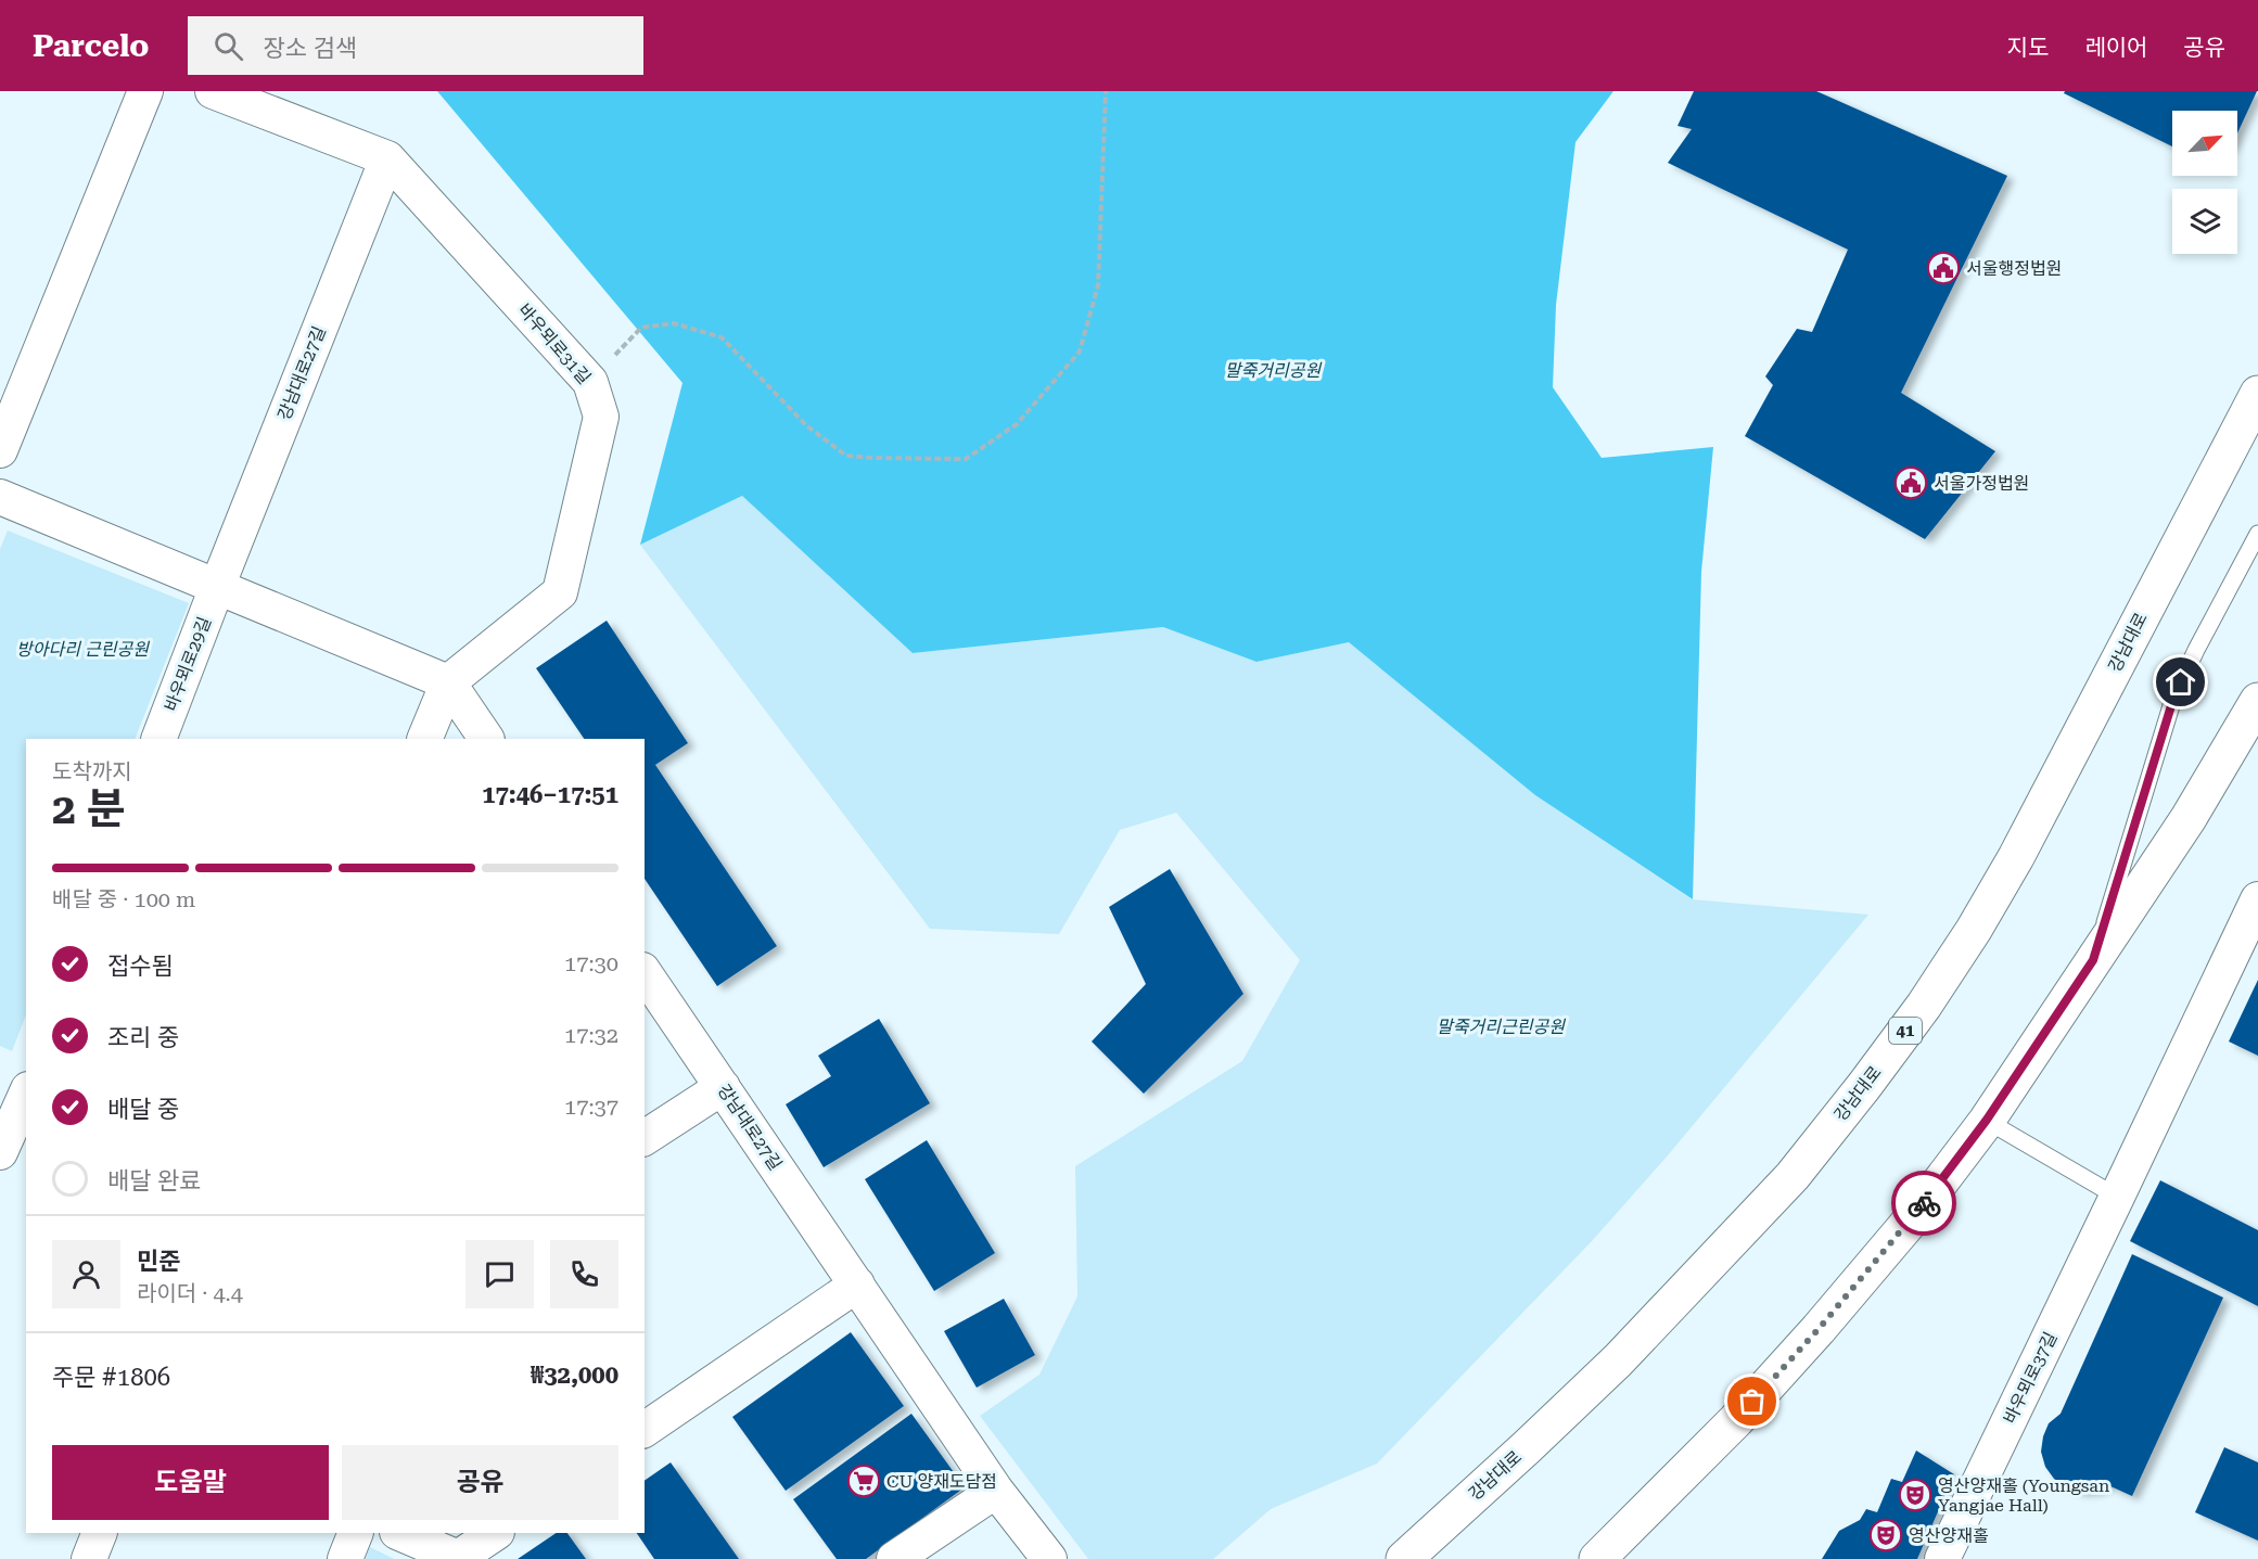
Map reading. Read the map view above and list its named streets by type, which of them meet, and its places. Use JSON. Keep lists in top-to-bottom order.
{
  "streets": {
    "main road": ["강남대로", "41"],
    "street": [
      "바우뫼로31길",
      "강남대로27길",
      "바우뫼로29길",
      "바우뫼로37길"
    ]
  },
  "crossings": [
    ["바우뫼로31길", "강남대로27길"],
    ["강남대로27길", "바우뫼로29길"]
  ],
  "parks": ["말죽거리공원", "방아다리 근린공원", "말죽거리근린공원"],
  "places": {
    "public building": ["서울행정법원", "서울가정법원"],
    "supermarket": ["CU 양재도담점"],
    "theatre": ["영산양재홀 (Youngsan Yangjae Hall)", "영산양재홀"]
  },
  "north": "top right",
  "page": {
    "header": "Parcelo",
    "search": "장소 검색",
    "nav": ["지도", "레이어", "공유"],
    "heading": ["2 분", "도착까지", "17:46–17:51"],
    "panel": [
      "민준",
      "라이더 · 4.4",
      "주문 #1806",
      "₩32,000"
    ],
    "bar": "배달 중 · 100 m",
    "list": [
      ["접수됨", "17:30"],
      ["조리 중", "17:32"],
      ["배달 중", "17:37"],
      "배달 완료"
    ],
    "buttons": ["도움말", "공유"]
  }
}
